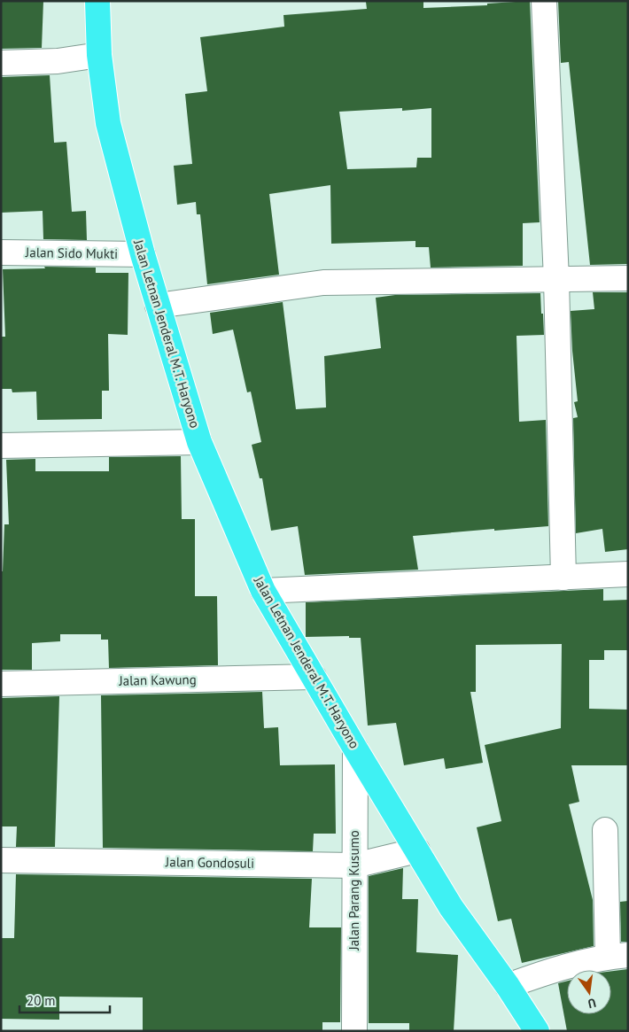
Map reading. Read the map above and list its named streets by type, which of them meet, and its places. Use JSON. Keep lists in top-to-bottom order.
{
  "streets": {
    "highway": ["Jalan Letnan Jenderal M.T. Haryono"],
    "street": [
      "Jalan Sido Mukti",
      "Jalan Kawung",
      "Jalan Gondosuli",
      "Jalan Parang Kusumo"
    ]
  },
  "crossings": [
    ["Jalan Sido Mukti", "Jalan Letnan Jenderal M.T. Haryono"],
    ["Jalan Letnan Jenderal M.T. Haryono", "Jalan Kawung"],
    ["Jalan Letnan Jenderal M.T. Haryono", "Jalan Gondosuli"],
    ["Jalan Letnan Jenderal M.T. Haryono", "Jalan Parang Kusumo"],
    ["Jalan Gondosuli", "Jalan Parang Kusumo"]
  ],
  "scale_bar": "20 m",
  "north": "bottom"
}
